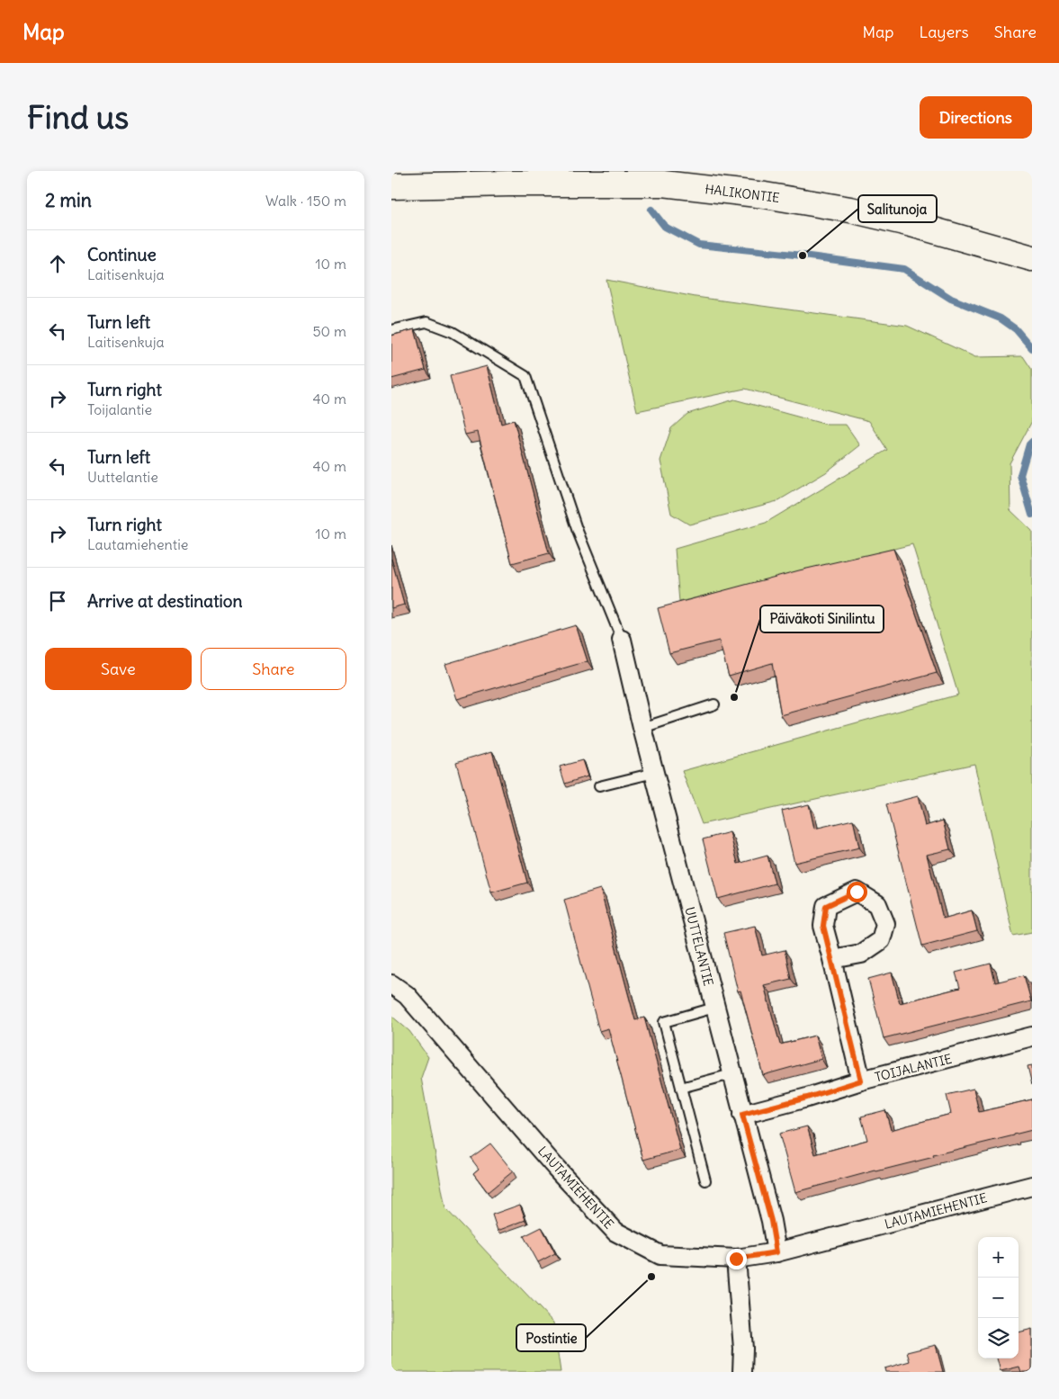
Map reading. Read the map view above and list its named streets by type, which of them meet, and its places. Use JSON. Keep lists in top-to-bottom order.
{
  "streets": {
    "main road": ["HALIKONTIE"],
    "street": ["UUTTELANTIE", "TOIJALANTIE", "LAUTAMIEHENTIE"]
  },
  "crossings": [
    ["UUTTELANTIE", "TOIJALANTIE"],
    ["UUTTELANTIE", "LAUTAMIEHENTIE"]
  ],
  "places": ["Salitunoja", "Päiväkoti Sinilintu", "Postintie"],
  "page": {
    "header": "Map",
    "nav": ["Map", "Layers", "Share"],
    "buttons": [
      "Directions",
      ["Save", "Share"]
    ],
    "title": "Find us",
    "heading": ["2 min", "Walk · 150 m"],
    "list": [
      ["Continue", "Laitisenkuja", "10 m"],
      ["Turn left", "Laitisenkuja", "50 m"],
      ["Turn right", "Toijalantie", "40 m"],
      ["Turn left", "Uuttelantie", "40 m"],
      ["Turn right", "Lautamiehentie", "10 m"],
      "Arrive at destination"
    ],
    "map_buttons": ["+", "−"]
  }
}
